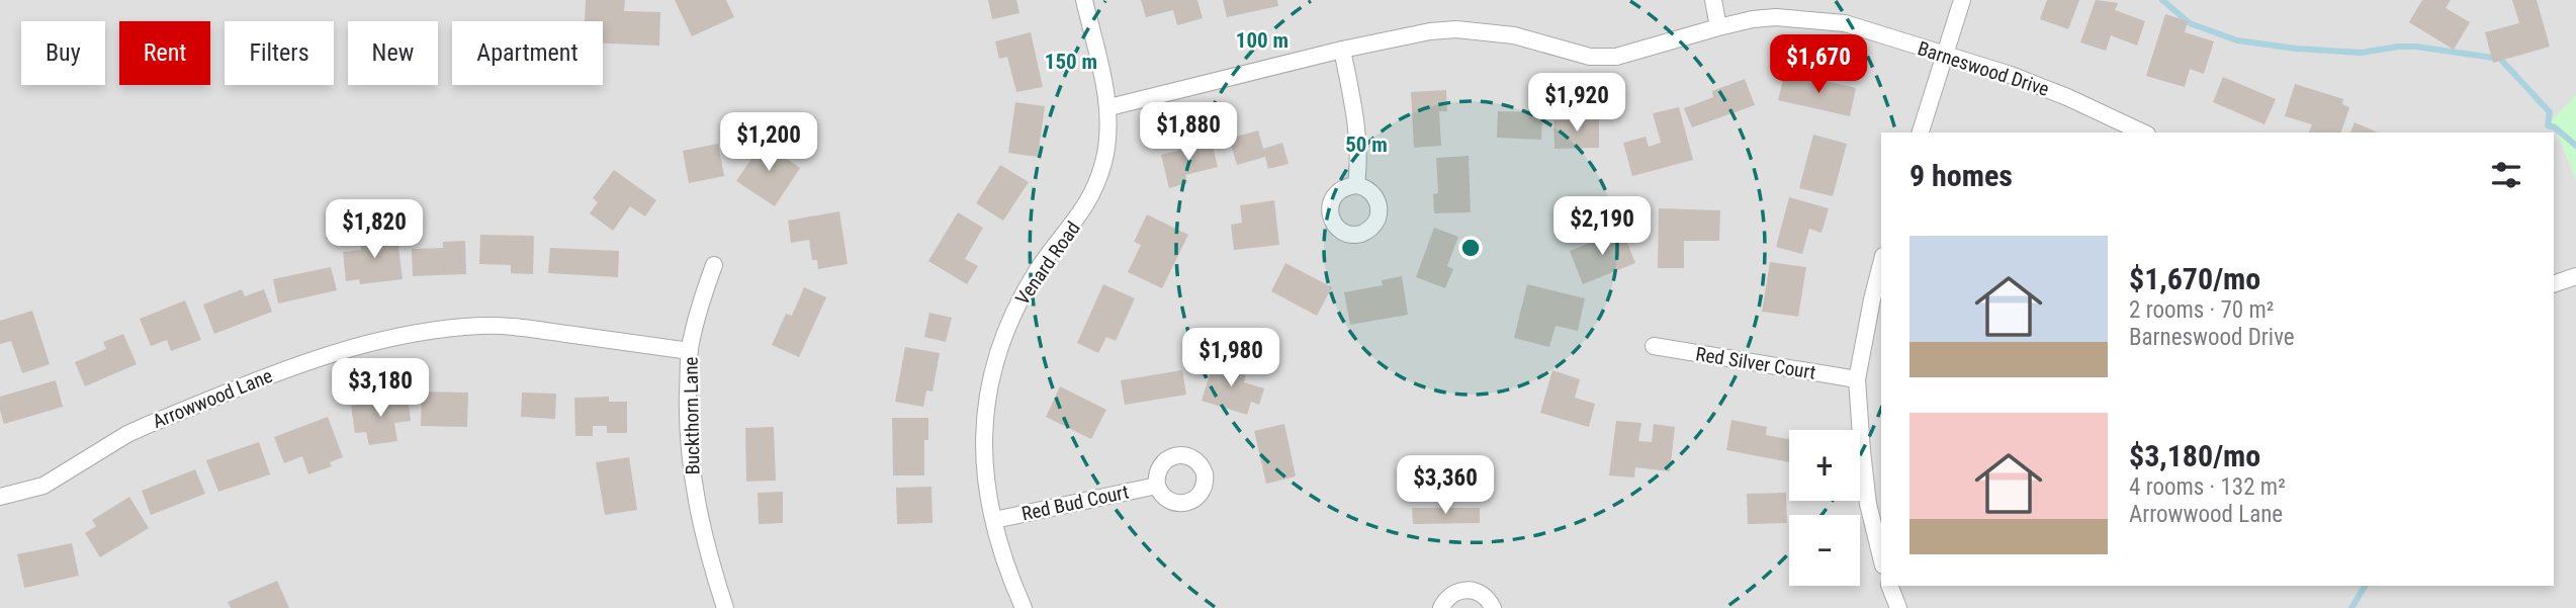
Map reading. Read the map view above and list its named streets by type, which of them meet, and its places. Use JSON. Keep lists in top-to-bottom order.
{
  "streets": {
    "street": [
      "Barneswood Drive",
      "Venard Road",
      "Red Silver Court",
      "Arrowwood Lane",
      "Buckthorn Lane",
      "Red Bud Court"
    ]
  },
  "crossings": [
    ["Barneswood Drive", "Venard Road"],
    ["Venard Road", "Red Bud Court"],
    ["Arrowwood Lane", "Buckthorn Lane"]
  ],
  "page": {
    "chip": [
      "Buy",
      "Rent",
      "Filters",
      "New",
      "Apartment"
    ],
    "price": [
      "$1,670",
      "$1,920",
      "$1,880",
      "$1,200",
      "$2,190",
      "$1,820",
      "$1,980",
      "$3,180",
      "$3,360"
    ],
    "heading": "9 homes",
    "list": [
      {
        "name": "$1,670/mo",
        "note": "2 rooms · 70 m² · Barneswood Drive"
      },
      {
        "name": "$3,180/mo",
        "note": "4 rooms · 132 m² · Arrowwood Lane"
      }
    ],
    "map_buttons": ["+", "−"]
  },
  "rings": ["100 m", "150 m", "50 m"]
}
